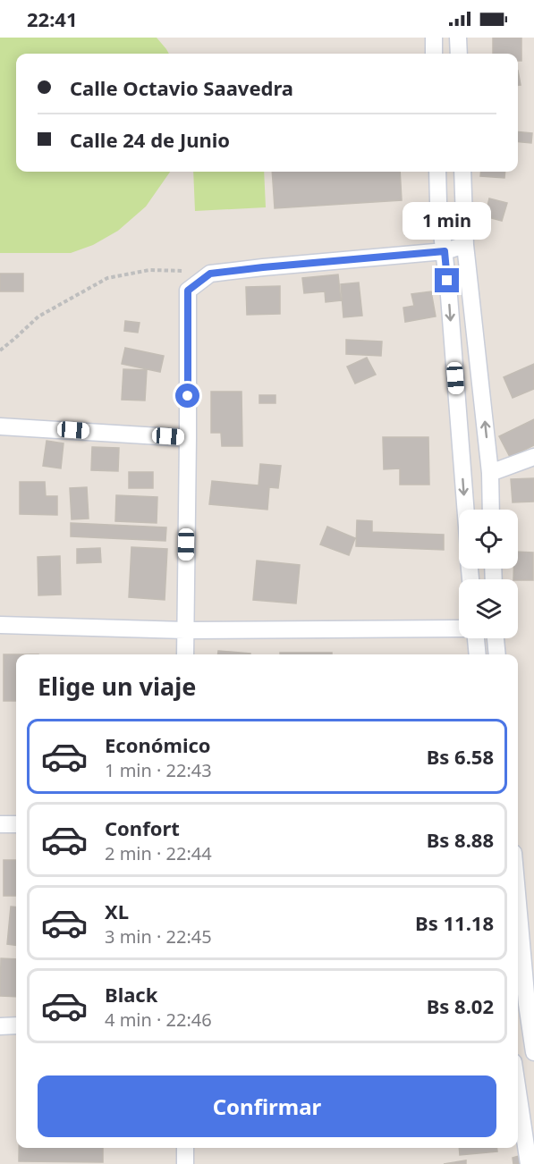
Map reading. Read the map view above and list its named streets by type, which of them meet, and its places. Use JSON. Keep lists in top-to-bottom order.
{
  "page": {
    "status": "22:41",
    "banner": ["Calle Octavio Saavedra", "Calle 24 de Junio"],
    "bubble": "1 min",
    "heading": "Elige un viaje",
    "list": [
      {
        "name": "Económico",
        "note": "1 min · 22:43",
        "value": "Bs 6.58"
      },
      {
        "name": "Confort",
        "note": "2 min · 22:44",
        "value": "Bs 8.88"
      },
      {
        "name": "XL",
        "note": "3 min · 22:45",
        "value": "Bs 11.18"
      },
      {
        "name": "Black",
        "note": "4 min · 22:46",
        "value": "Bs 8.02"
      }
    ],
    "buttons": "Confirmar"
  }
}
